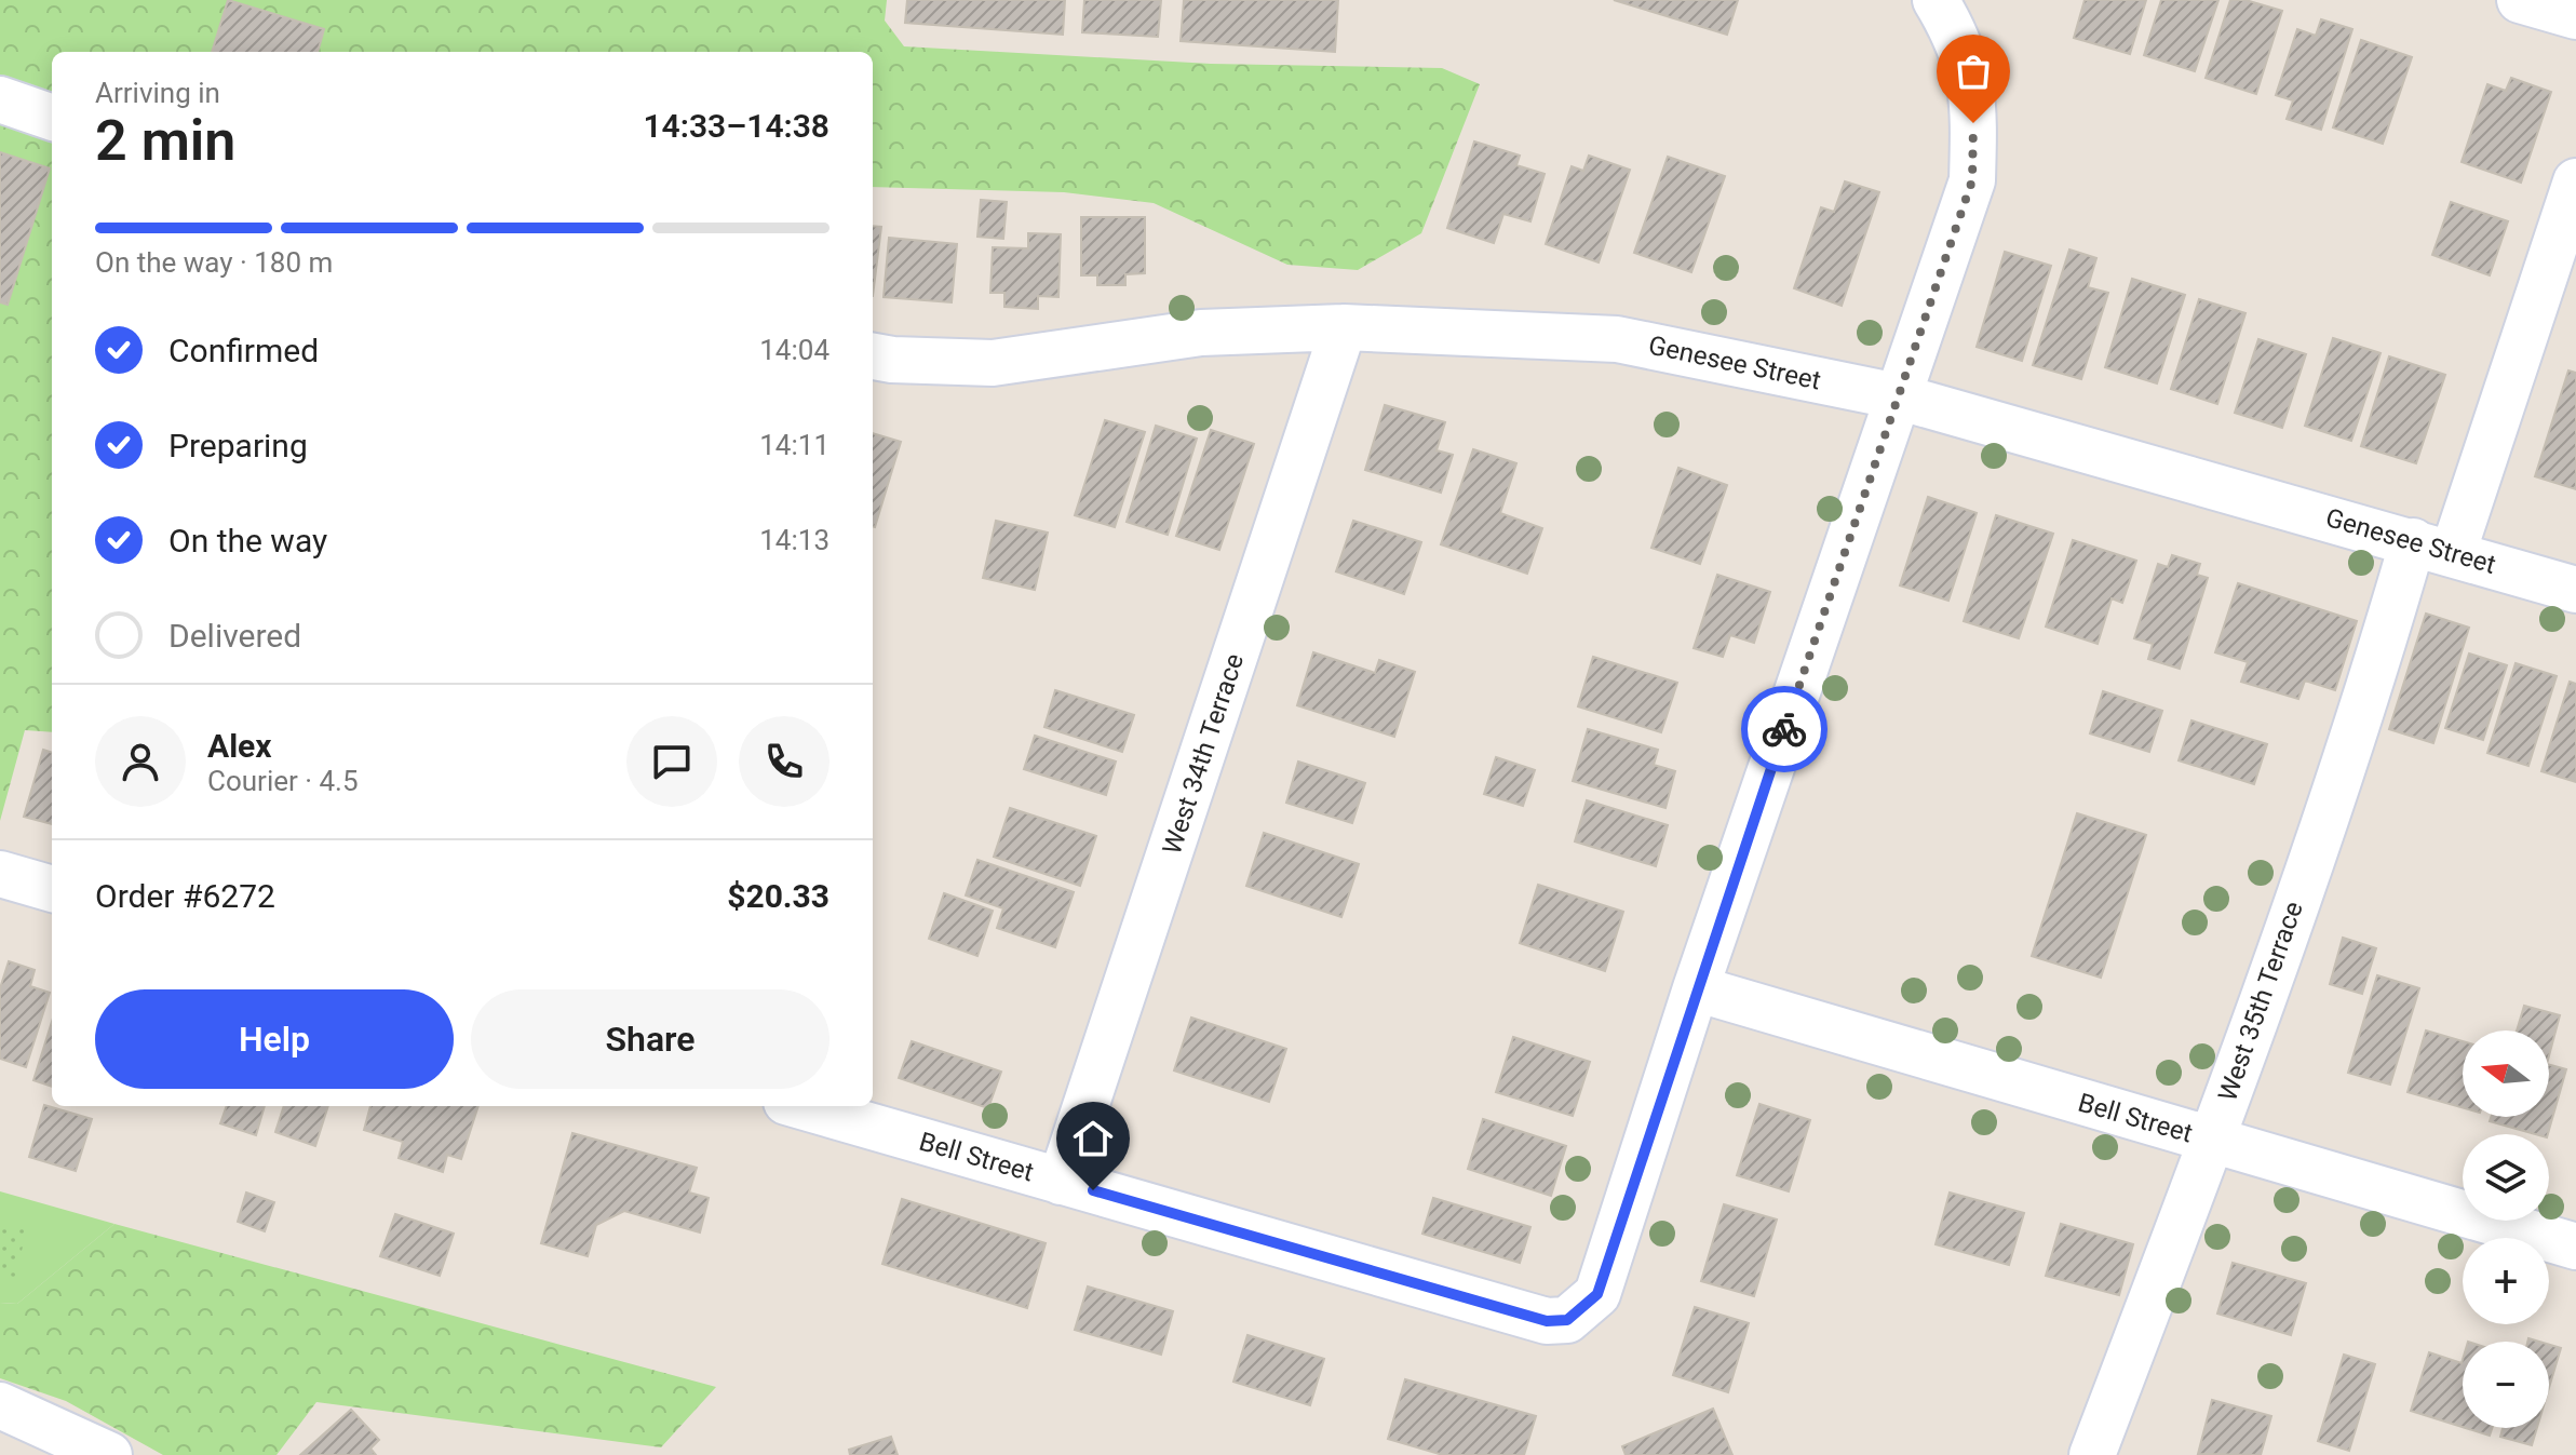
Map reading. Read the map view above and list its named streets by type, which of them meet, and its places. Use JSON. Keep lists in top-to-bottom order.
{
  "streets": {
    "street": [
      "Genesee Street",
      "West 34th Terrace",
      "West 35th Terrace",
      "Bell Street"
    ]
  },
  "crossings": [
    ["Genesee Street", "West 34th Terrace"],
    ["Genesee Street", "West 35th Terrace"],
    ["West 34th Terrace", "Bell Street"],
    ["West 35th Terrace", "Bell Street"]
  ],
  "north": "left",
  "page": {
    "heading": ["2 min", "Arriving in", "14:33–14:38"],
    "panel": [
      "Alex",
      "Courier · 4.5",
      "Order #6272",
      "$20.33"
    ],
    "bar": "On the way · 180 m",
    "list": [
      ["Confirmed", "14:04"],
      ["Preparing", "14:11"],
      ["On the way", "14:13"],
      "Delivered"
    ],
    "buttons": ["Help", "Share"],
    "map_buttons": ["+", "−"]
  }
}
